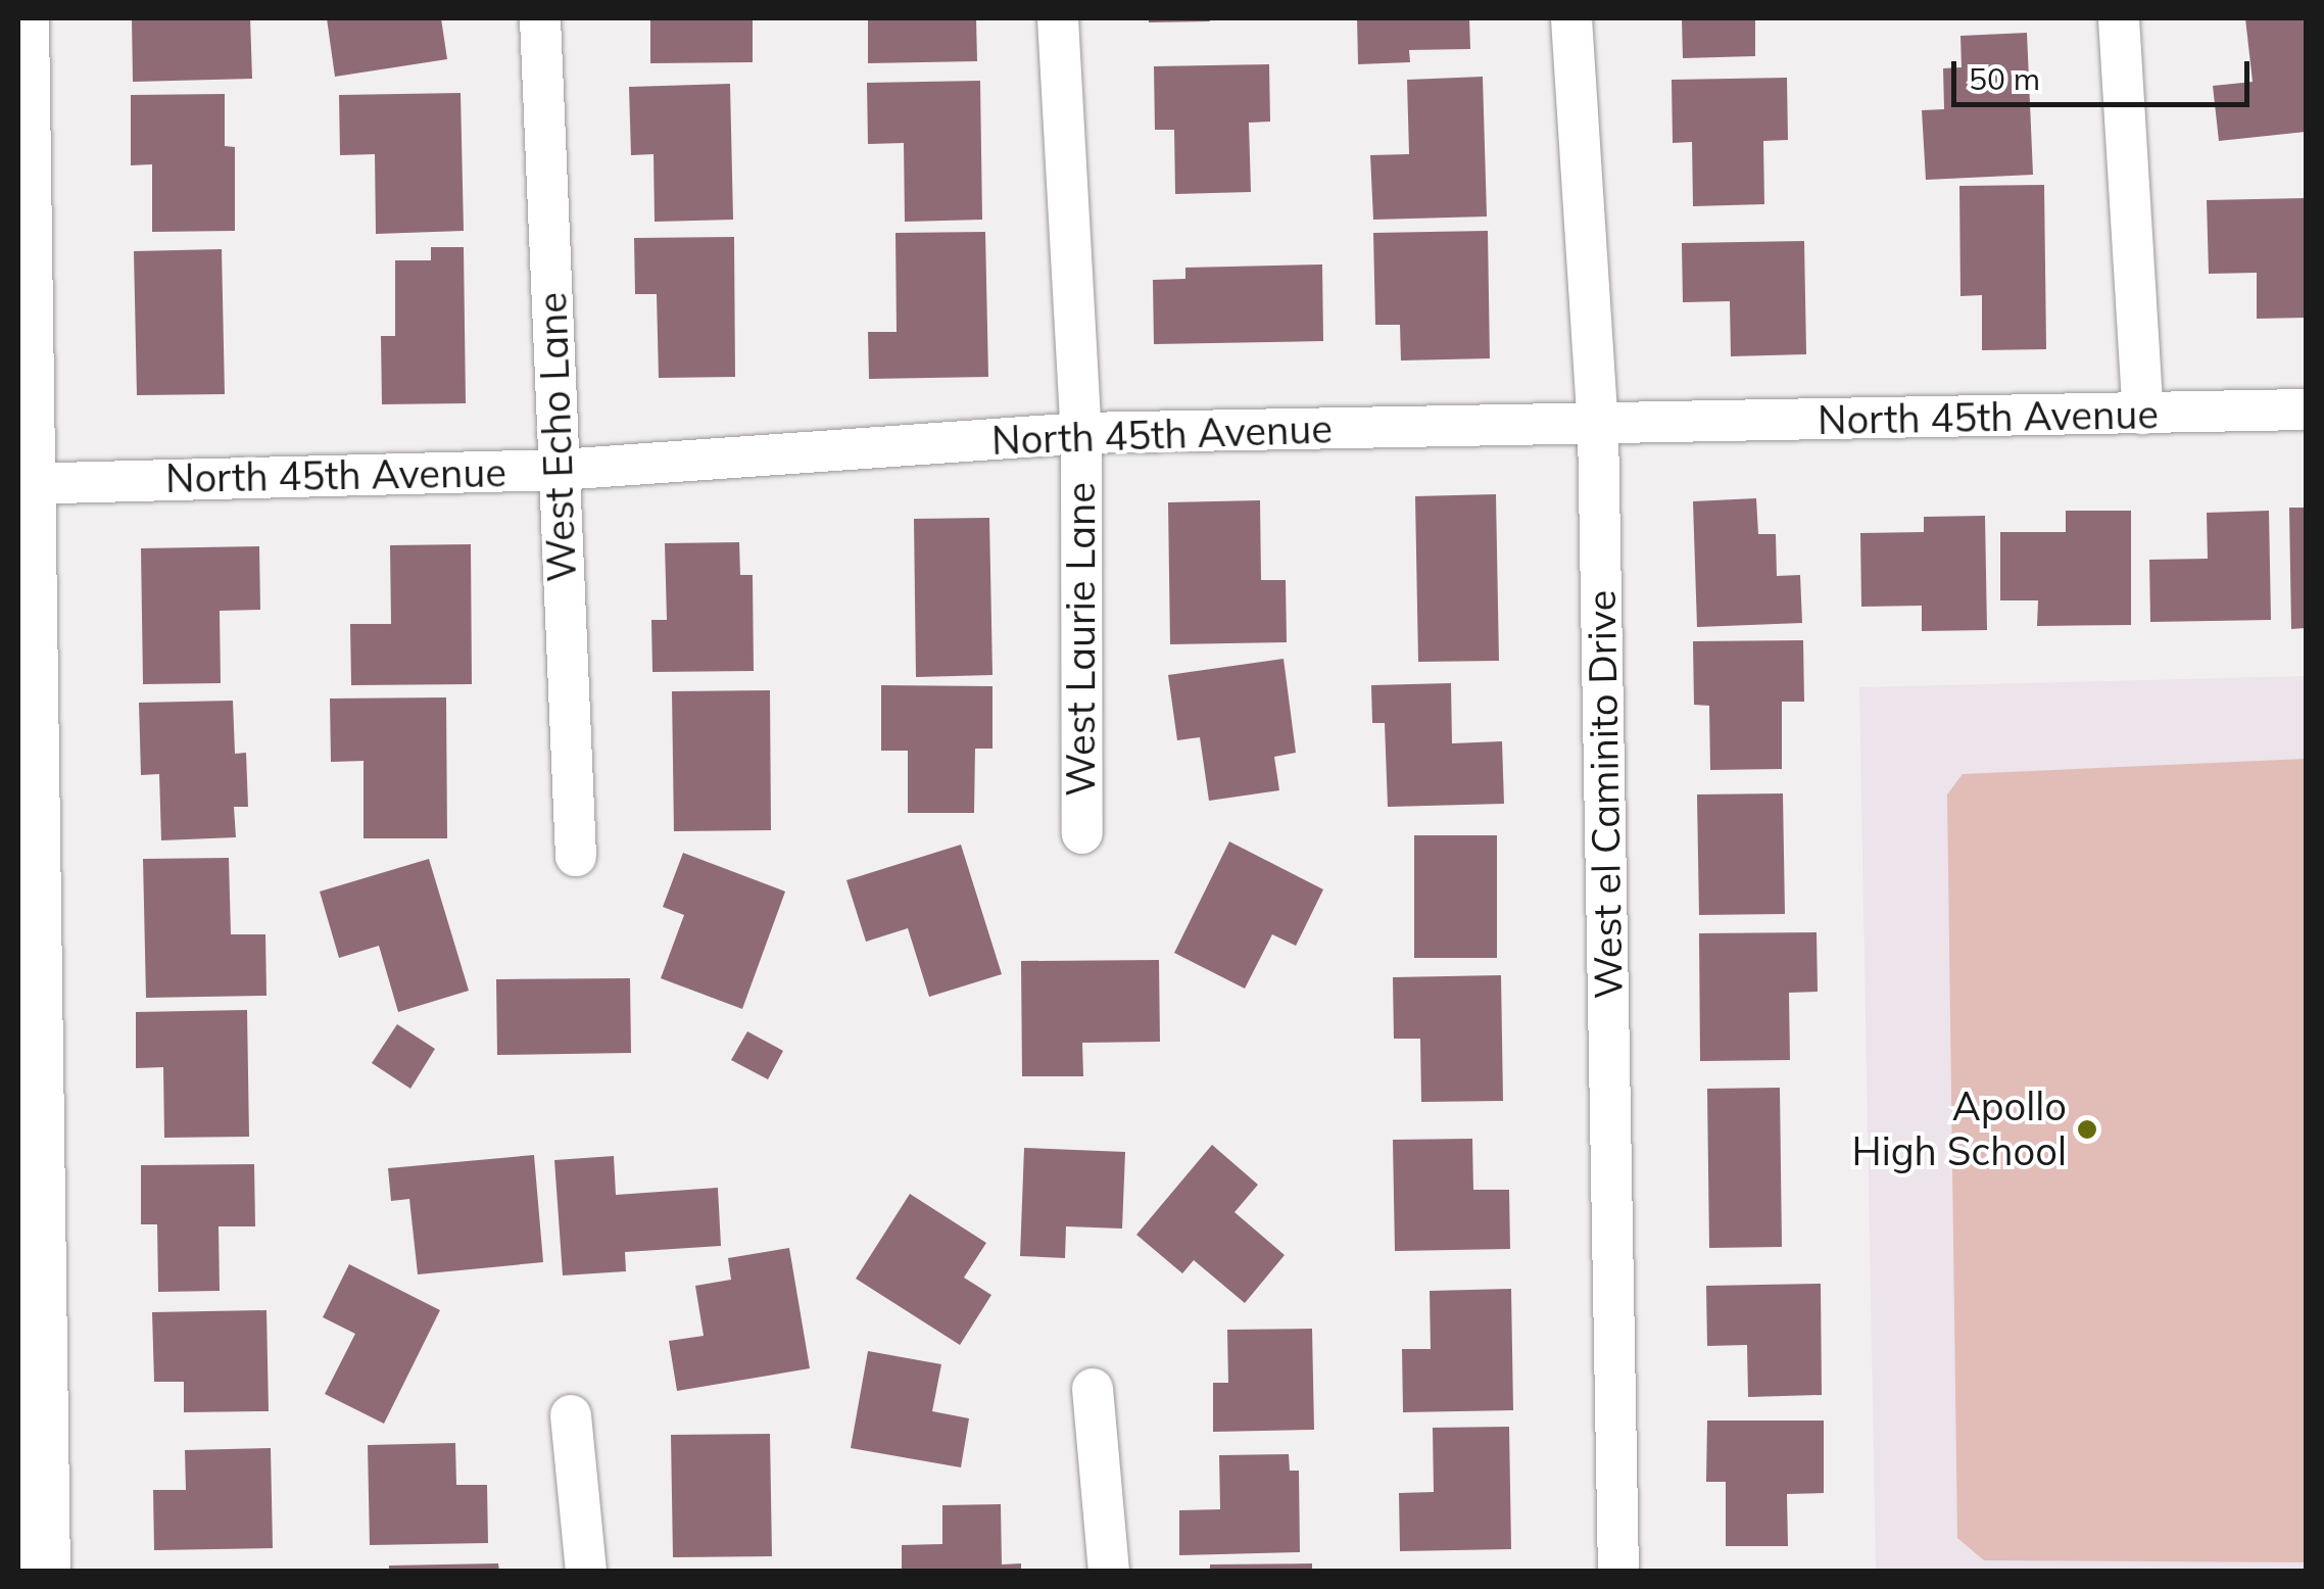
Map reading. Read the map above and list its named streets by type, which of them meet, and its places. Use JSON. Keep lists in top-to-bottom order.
{
  "streets": {
    "street": [
      "North 45th Avenue",
      "West Echo Lane",
      "West Laurie Lane",
      "West el Caminito Drive"
    ]
  },
  "crossings": [
    ["North 45th Avenue", "West Echo Lane"],
    ["North 45th Avenue", "West Laurie Lane"],
    ["North 45th Avenue", "West el Caminito Drive"]
  ],
  "places": ["Apollo High School"],
  "scale_bar": "50 m"
}
